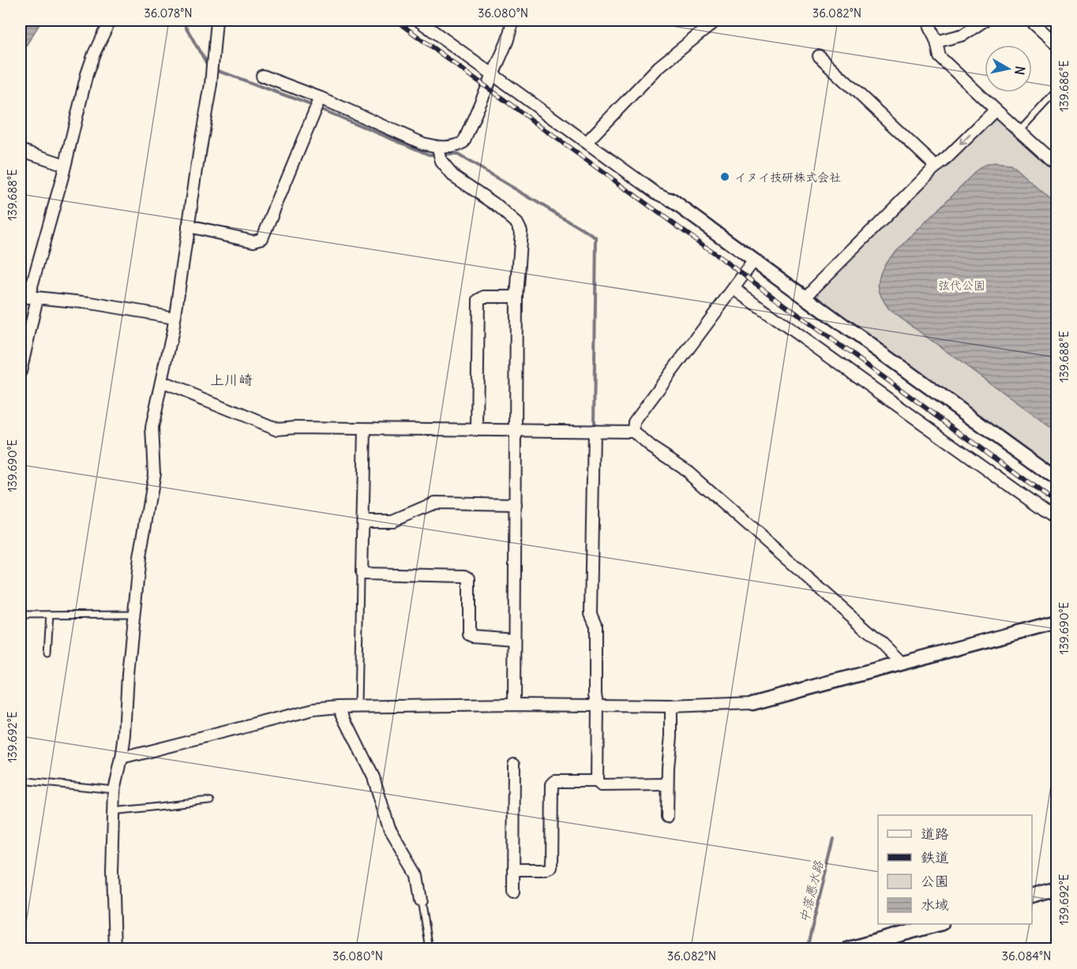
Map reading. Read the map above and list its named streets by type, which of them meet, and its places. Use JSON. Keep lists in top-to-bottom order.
{
  "districts": ["上川崎"],
  "water": ["中落悪水路"],
  "parks": ["弦代公園"],
  "places": ["イヌイ技研株式会社"],
  "legend": [
    "道路",
    "鉄道",
    "公園",
    "水域"
  ],
  "north": "right",
  "coordinates": [
    "36.078°N",
    "36.080°N",
    "36.082°N",
    "139.686°E",
    "139.688°E",
    "139.690°E",
    "139.692°E",
    "36.084°N"
  ]
}
